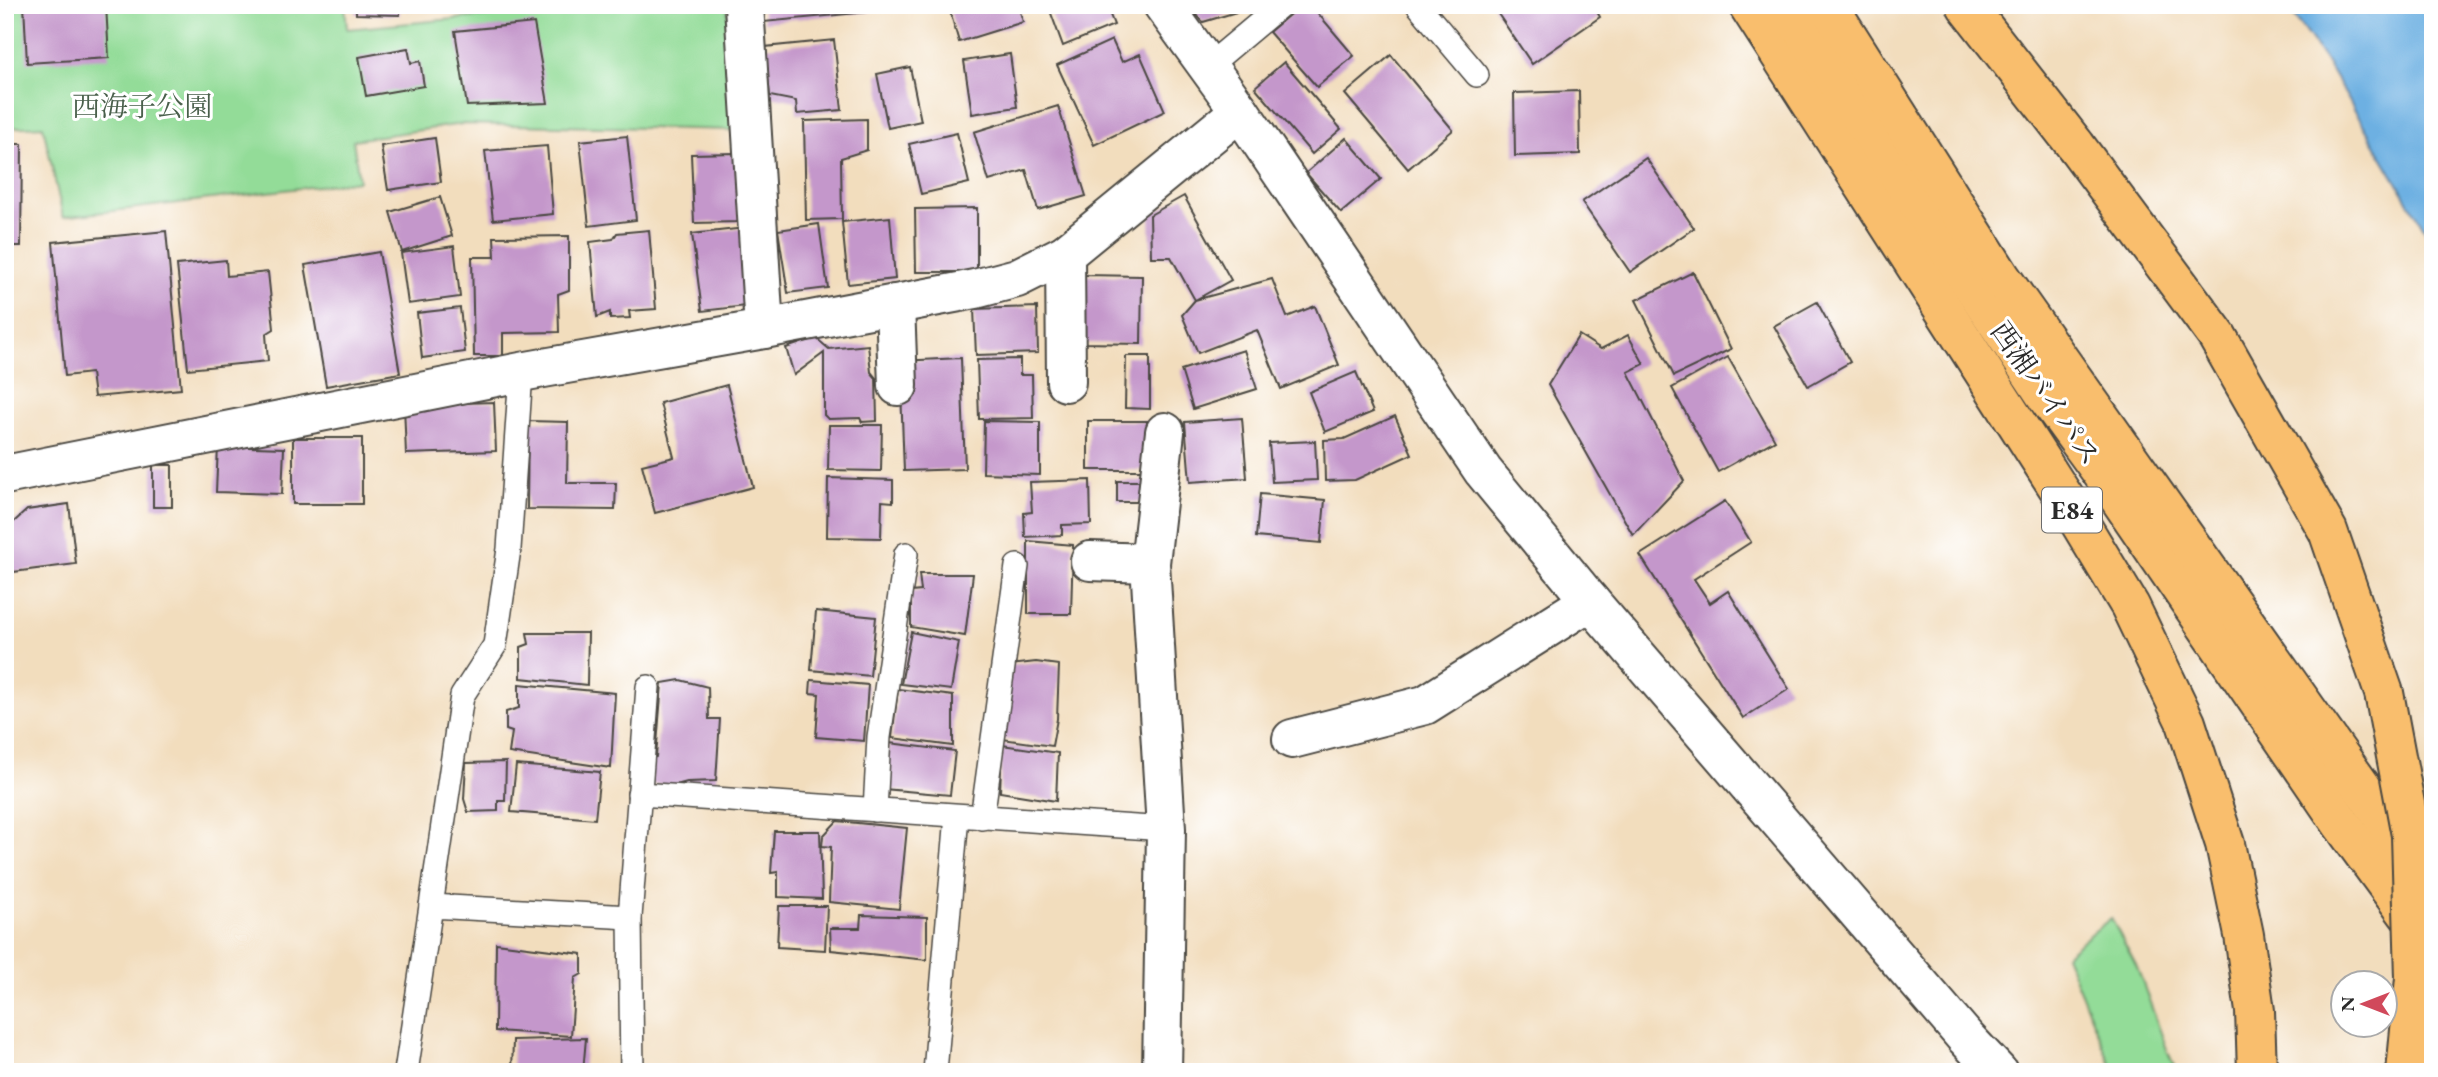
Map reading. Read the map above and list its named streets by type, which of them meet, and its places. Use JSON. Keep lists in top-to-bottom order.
{
  "streets": {
    "highway": ["西湘バイパス", "E84"]
  },
  "parks": ["西海子公園"],
  "north": "left"
}
